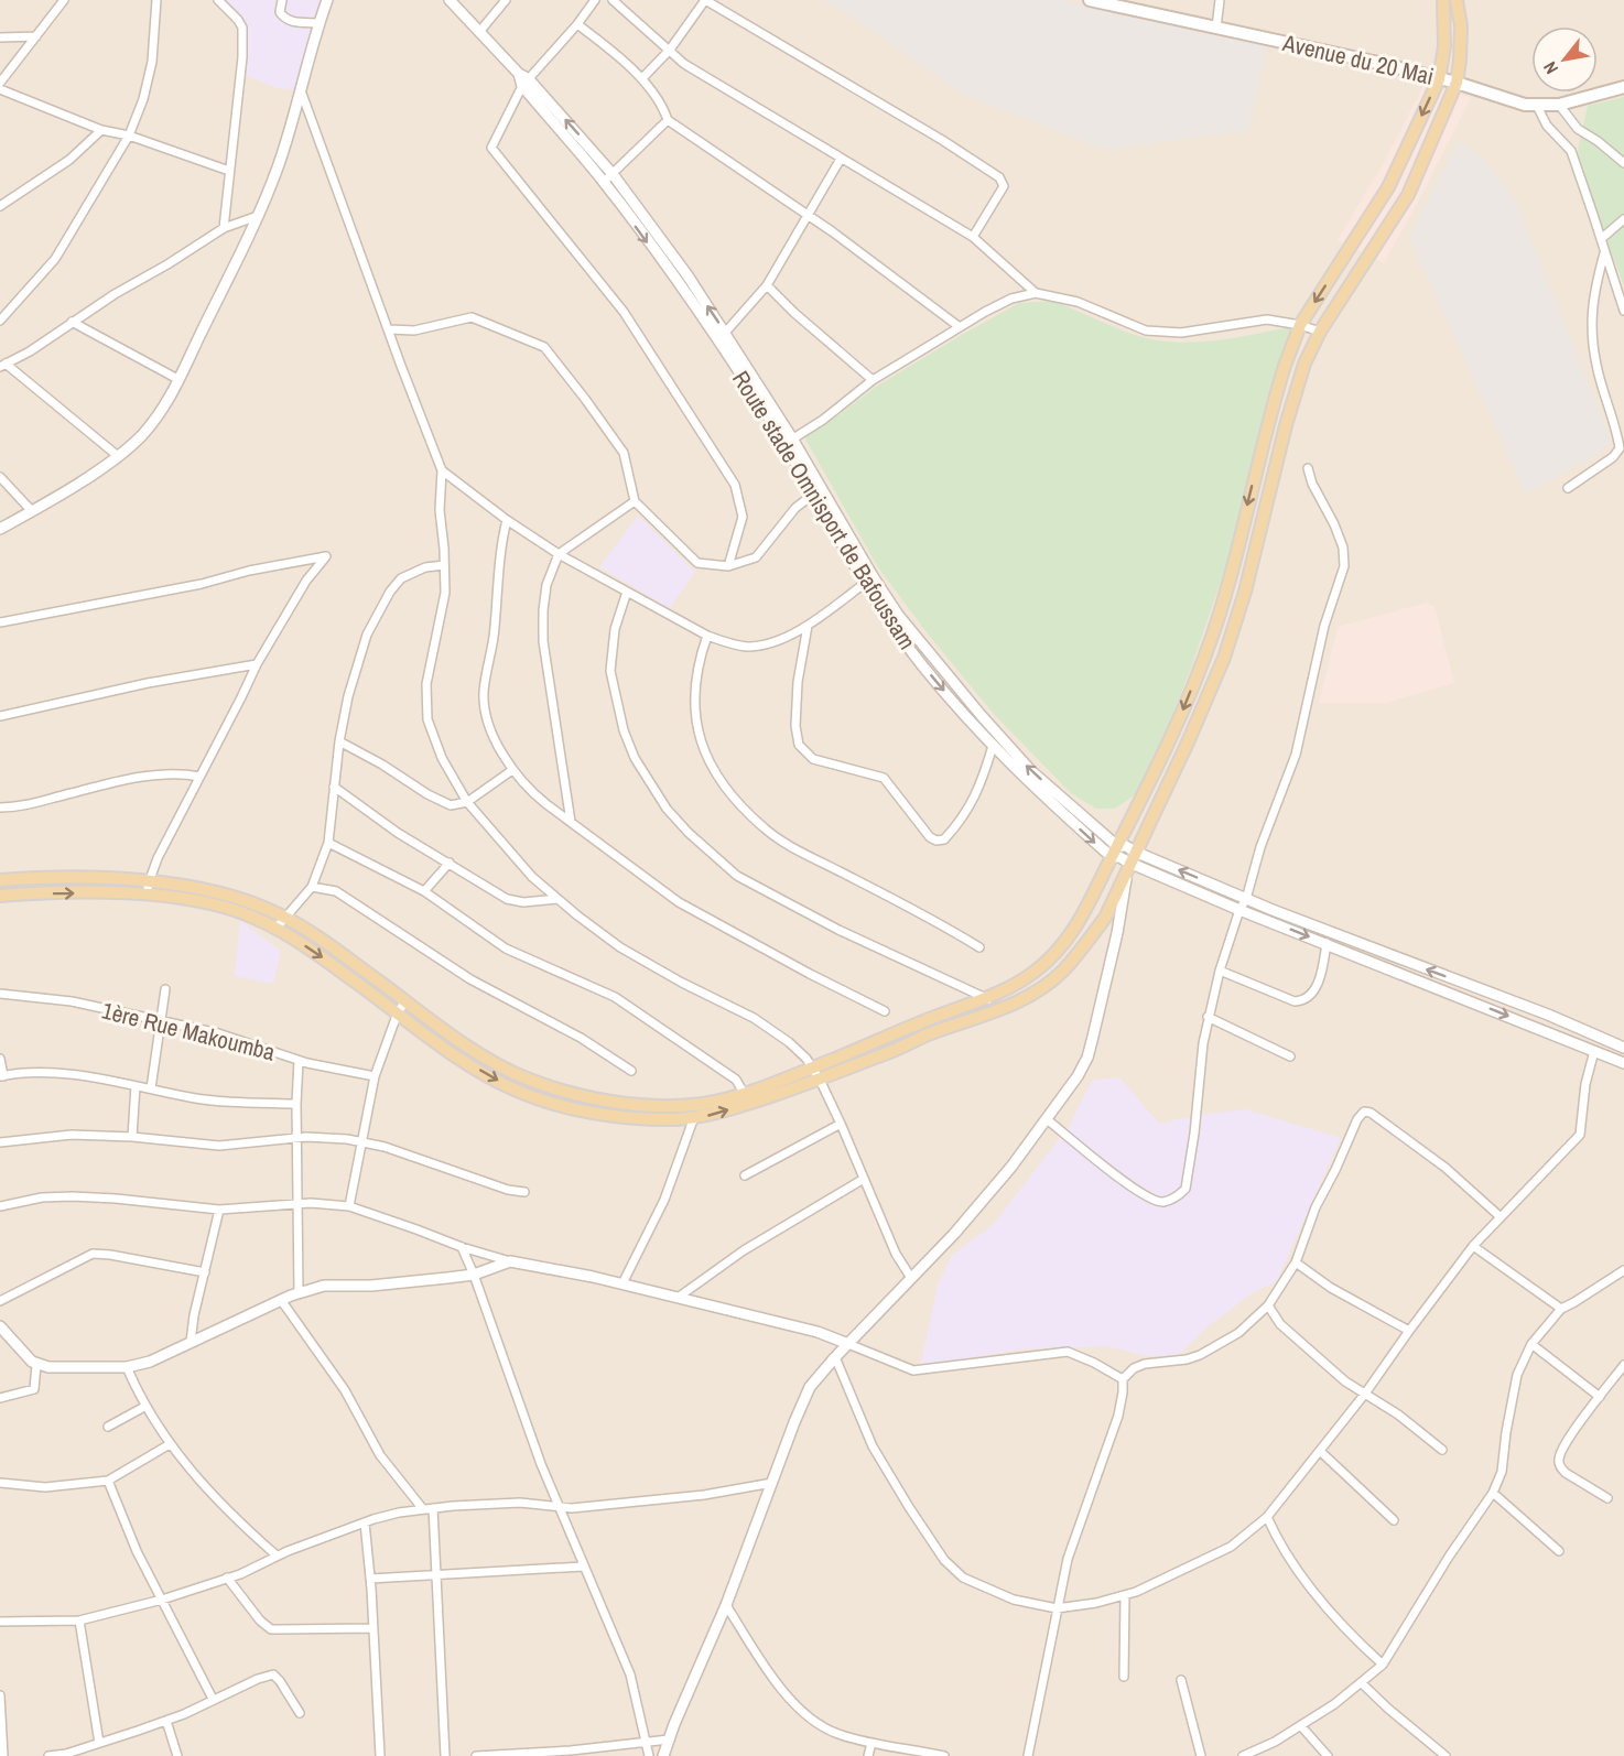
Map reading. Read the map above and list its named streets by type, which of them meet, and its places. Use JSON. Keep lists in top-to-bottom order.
{
  "streets": {
    "main road": ["Avenue du 20 Mai"],
    "street": ["Route stade Omnisport de Bafoussam", "1ère Rue Makoumba"]
  },
  "north": "bottom left"
}
